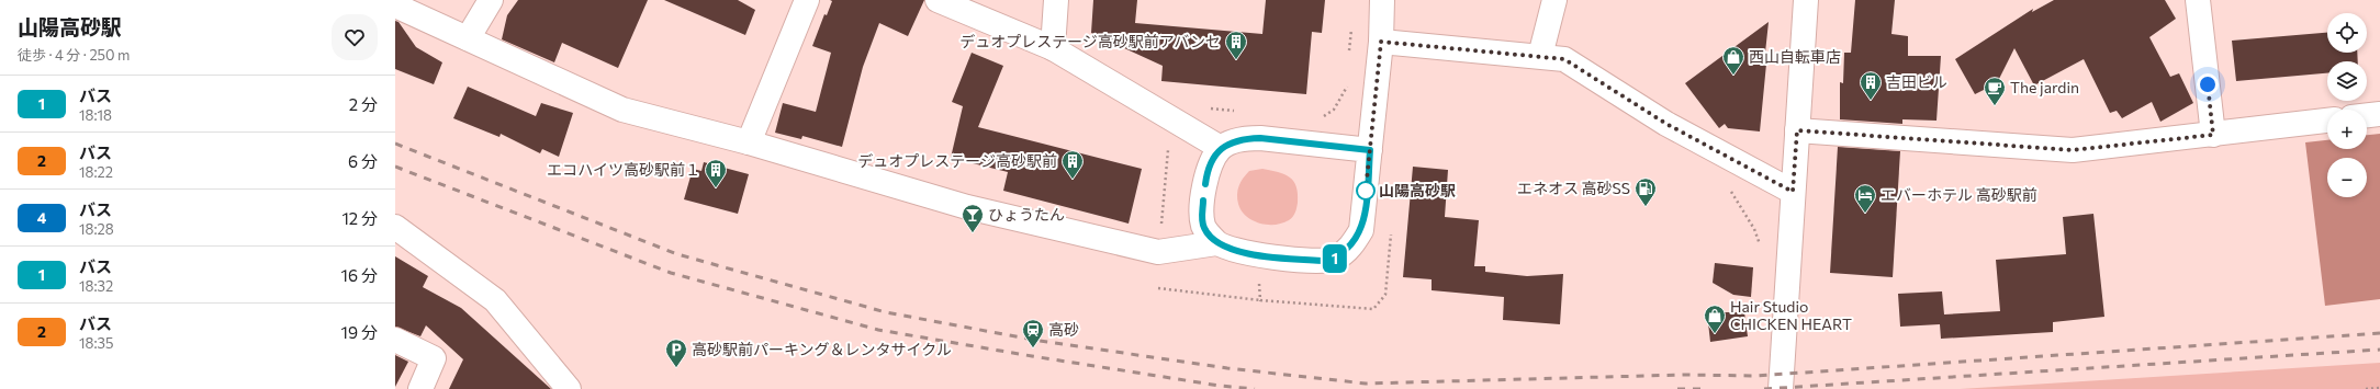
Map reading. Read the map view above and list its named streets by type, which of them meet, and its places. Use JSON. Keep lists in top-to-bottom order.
{
  "places": {
    "building": [
      "デュオプレステージ高砂駅前アバンセ",
      "吉田ビル",
      "デュオプレステージ高砂駅前",
      "エコハイツ高砂駅前１"
    ],
    "shop": ["西山自転車店", "Hair Studio CHICKEN HEART"],
    "cafe": ["The jardin"],
    "other": ["山陽高砂駅"],
    "fuel station": ["エネオス 高砂SS"],
    "hotel": ["エバーホテル 高砂駅前"],
    "bar": ["ひょうたん"],
    "station": ["高砂"],
    "parking": ["高砂駅前パーキング＆レンタサイクル"]
  },
  "lines": ["bus line 1"],
  "page": {
    "heading": ["山陽高砂駅", "徒歩 · 4 分 · 250 m"],
    "on_map": "1",
    "map_buttons": ["+", "−"],
    "list": [
      {
        "mark": "1",
        "name": "バス",
        "note": "18:18",
        "value": "2 分"
      },
      {
        "mark": "2",
        "name": "バス",
        "note": "18:22",
        "value": "6 分"
      },
      {
        "mark": "4",
        "name": "バス",
        "note": "18:28",
        "value": "12 分"
      },
      {
        "mark": "1",
        "name": "バス",
        "note": "18:32",
        "value": "16 分"
      },
      {
        "mark": "2",
        "name": "バス",
        "note": "18:35",
        "value": "19 分"
      }
    ]
  }
}
